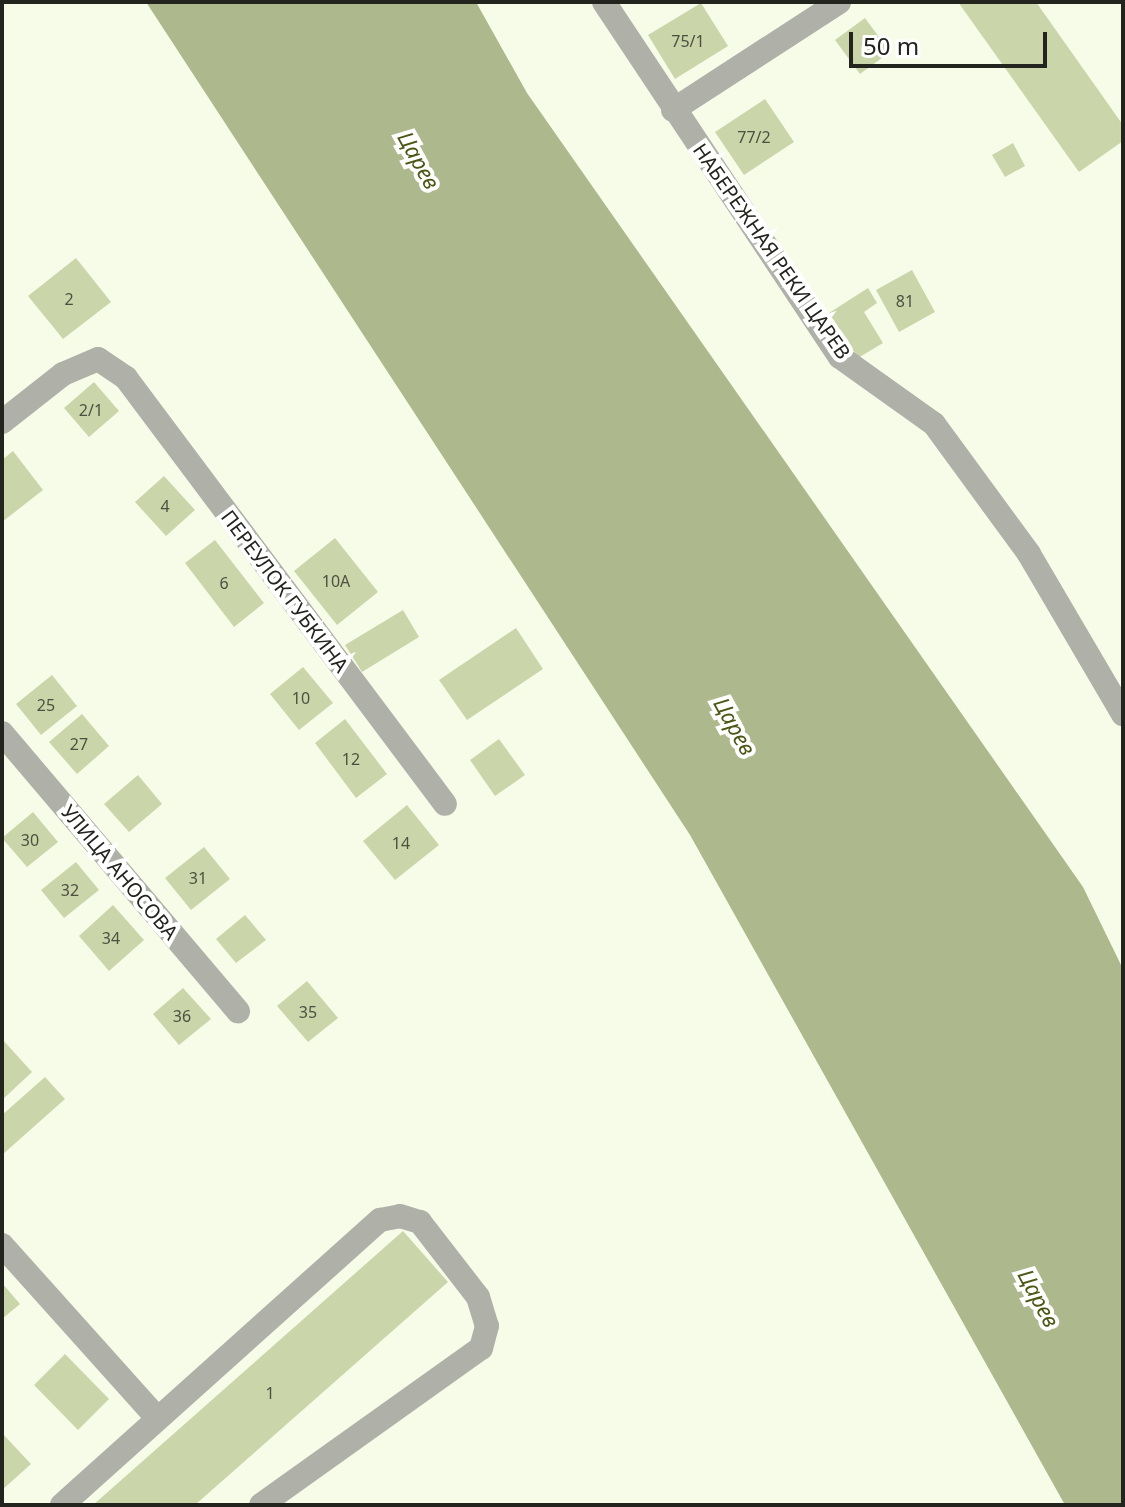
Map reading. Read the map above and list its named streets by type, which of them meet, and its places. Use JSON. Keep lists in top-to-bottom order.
{
  "streets": {
    "street": ["НАБЕРЕЖНАЯ РЕКИ ЦАРЕВ", "ПЕРЕУЛОК ГУБКИНА", "УЛИЦА АНОСОВА"]
  },
  "water": ["Царев"],
  "house_numbers": [
    "75/1",
    "77/2",
    "2",
    "81",
    "2/1",
    "4",
    "10А",
    "6",
    "10",
    "25",
    "27",
    "12",
    "30",
    "14",
    "31",
    "32",
    "34",
    "35",
    "36",
    "1"
  ],
  "scale_bar": "50 m"
}
